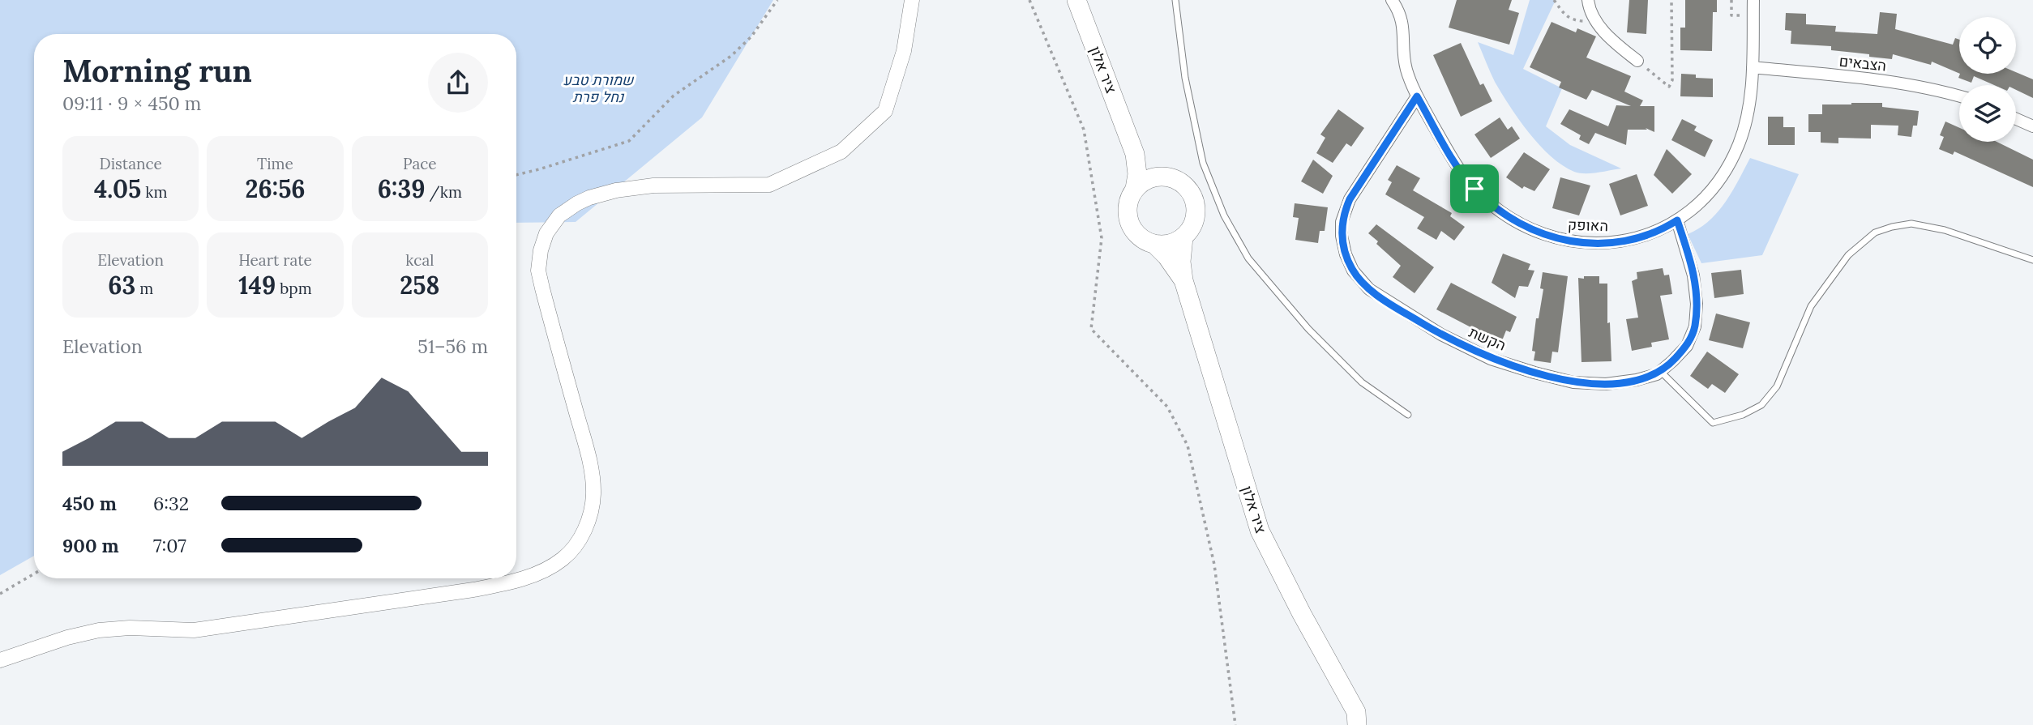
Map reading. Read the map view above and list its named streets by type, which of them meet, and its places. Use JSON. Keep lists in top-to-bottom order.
{
  "streets": {
    "main road": ["ציר אלון"],
    "street": ["הצבאים", "האופק", "הקשת"]
  },
  "crossings": [
    ["הצבאים", "האופק"],
    ["האופק", "הקשת"]
  ],
  "parks": ["שמורת טבע נחל פרת"],
  "page": {
    "heading": ["Morning run", "09:11 · 9 × 450 m"],
    "stats": [
      ["Distance", "4.05 km"],
      ["Time", "26:56"],
      ["Pace", "6:39 /km"],
      ["Elevation", "63 m"],
      ["Heart rate", "149 bpm"],
      ["kcal", "258"]
    ],
    "chart": ["Elevation", "51–56 m"],
    "list": [
      {
        "name": "450 m",
        "note": "6:32"
      },
      {
        "name": "900 m",
        "note": "7:07"
      }
    ]
  }
}
